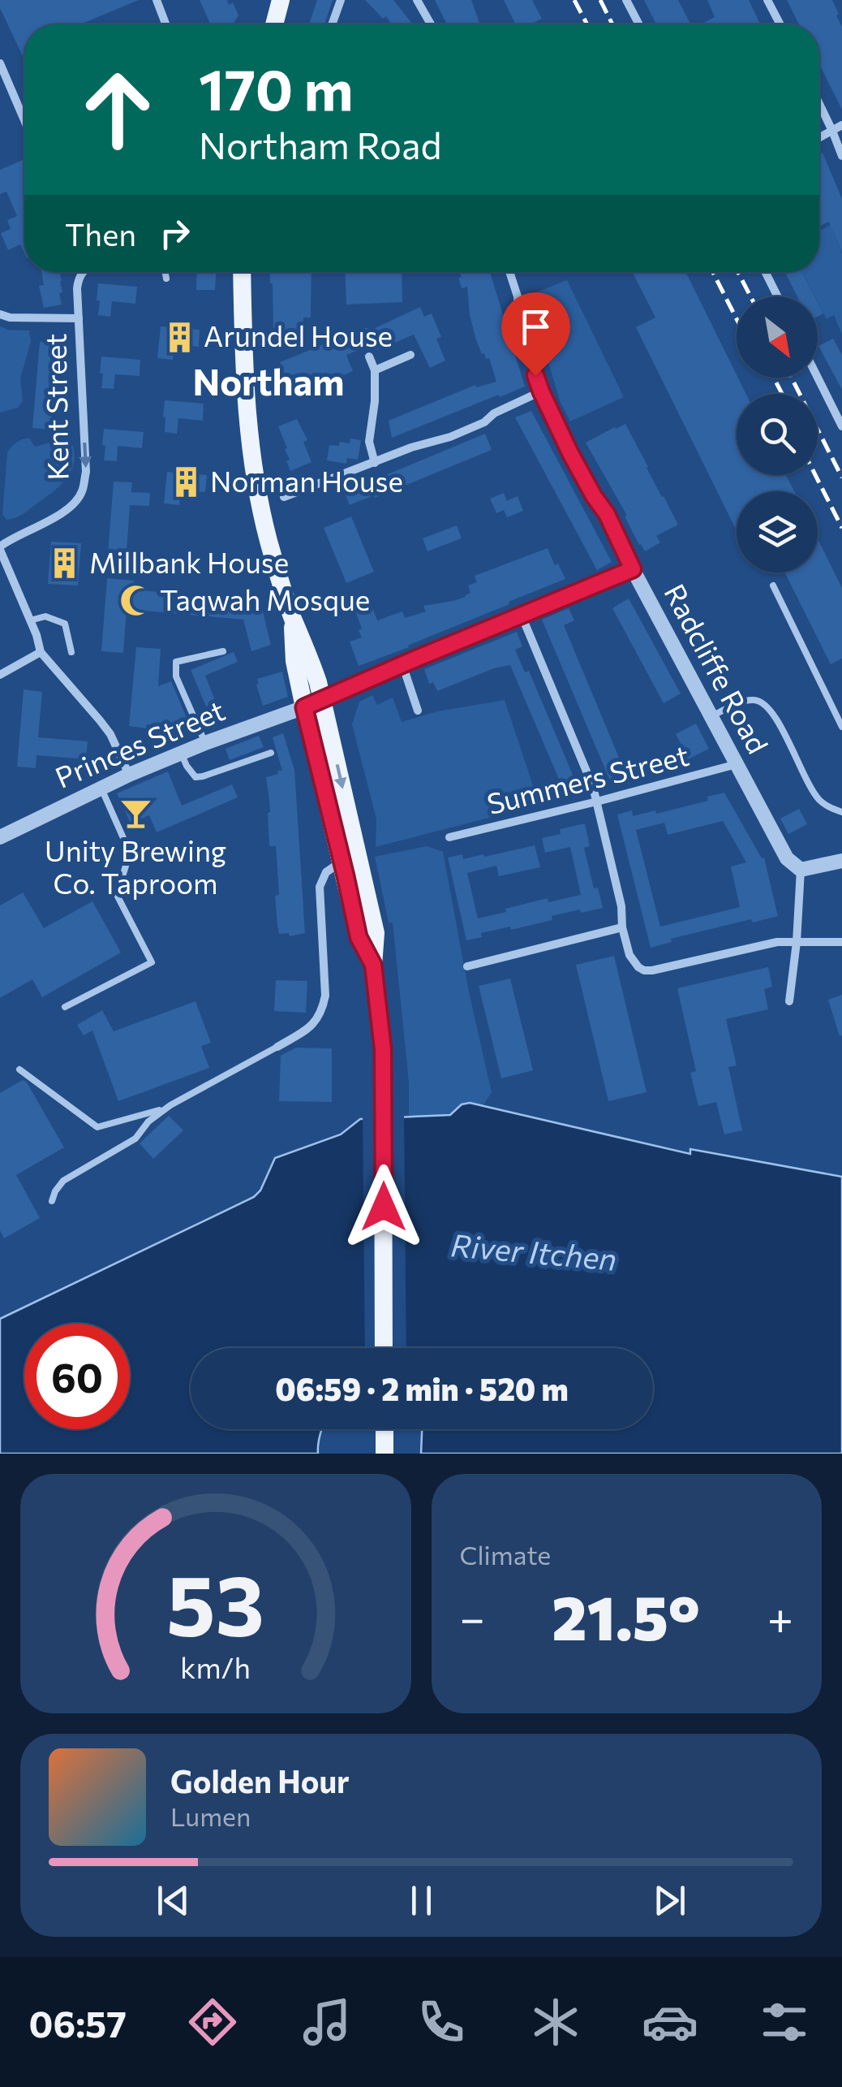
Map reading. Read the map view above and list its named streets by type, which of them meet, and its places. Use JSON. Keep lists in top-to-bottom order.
{
  "streets": {
    "street": [
      "Kent Street",
      "Radcliffe Road",
      "Princes Street",
      "Summers Street"
    ]
  },
  "crossings": [
    ["Radcliffe Road", "Princes Street"],
    ["Radcliffe Road", "Summers Street"]
  ],
  "one_way": ["Kent Street"],
  "districts": ["Northam"],
  "water": ["River Itchen"],
  "places": {
    "building": ["Arundel House", "Norman House", "Millbank House"],
    "mosque": ["Taqwah Mosque"],
    "bar": ["Unity Brewing Co. Taproom"]
  },
  "north": "bottom right",
  "page": {
    "turn": ["170 m", "Northam Road"],
    "then": "Then",
    "limit": "60",
    "trip": "06:59 · 2 min · 520 m",
    "tile": "Climate",
    "heat": ["−", "21.5°", "+"],
    "song": ["Golden Hour", "Lumen"],
    "tabs": "06:57",
    "gauge": ["53", "km/h"]
  }
}
